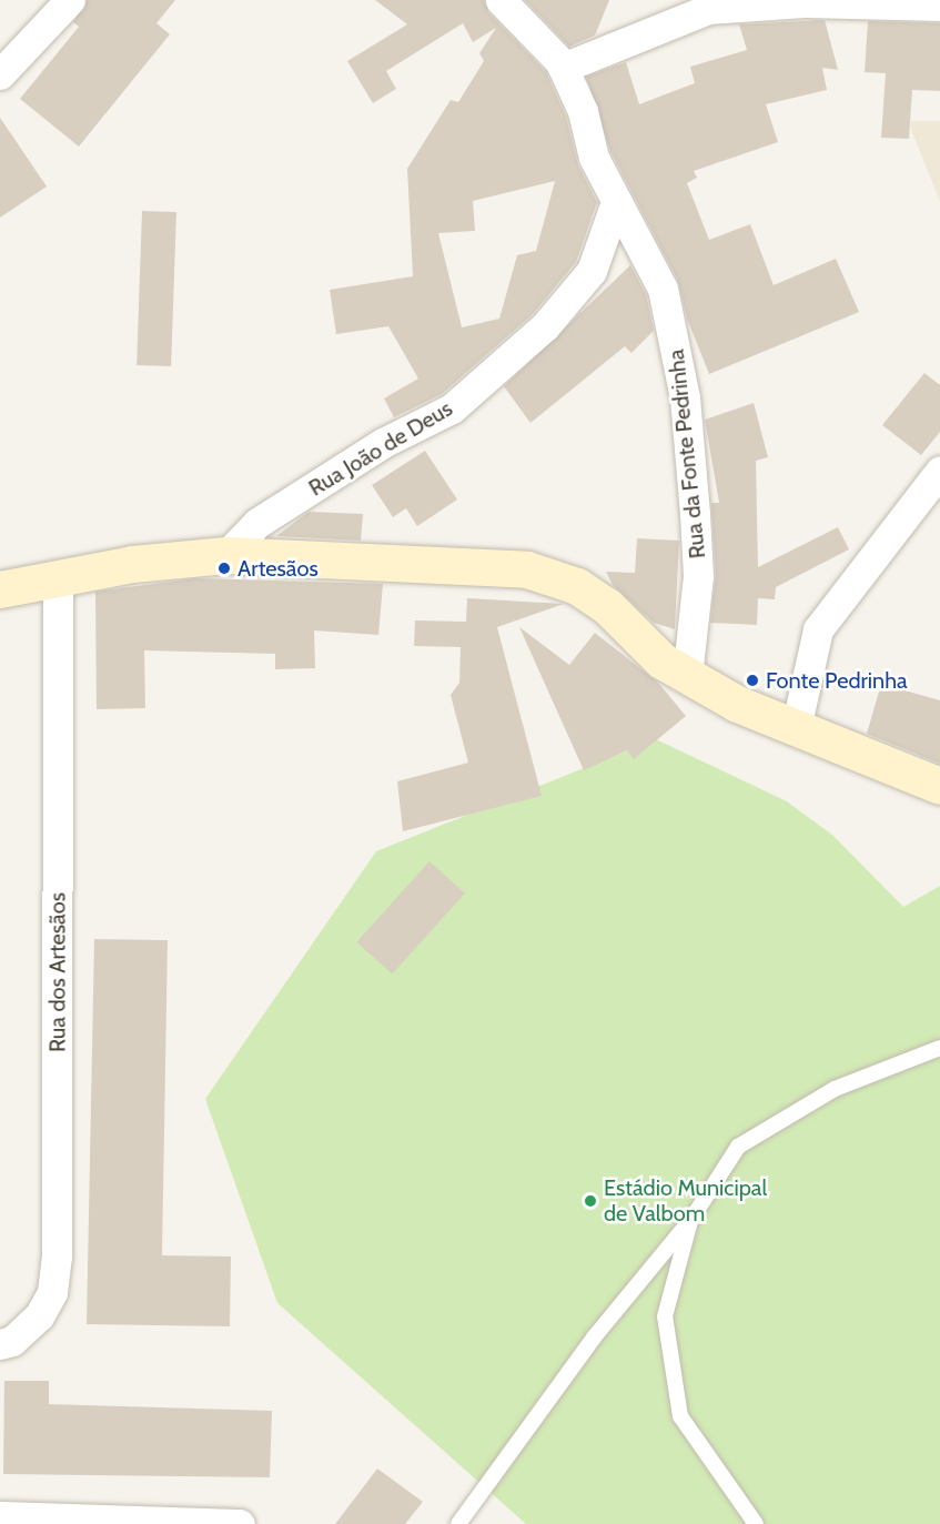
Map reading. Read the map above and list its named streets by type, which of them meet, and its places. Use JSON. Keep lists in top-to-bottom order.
{
  "streets": {
    "street": ["Rua João de Deus", "Rua da Fonte Pedrinha", "Rua dos Artesãos"]
  },
  "crossings": [
    ["Rua João de Deus", "Rua da Fonte Pedrinha"]
  ],
  "places": ["Artesãos", "Fonte Pedrinha", "Estádio Municipal de Valbom"]
}
